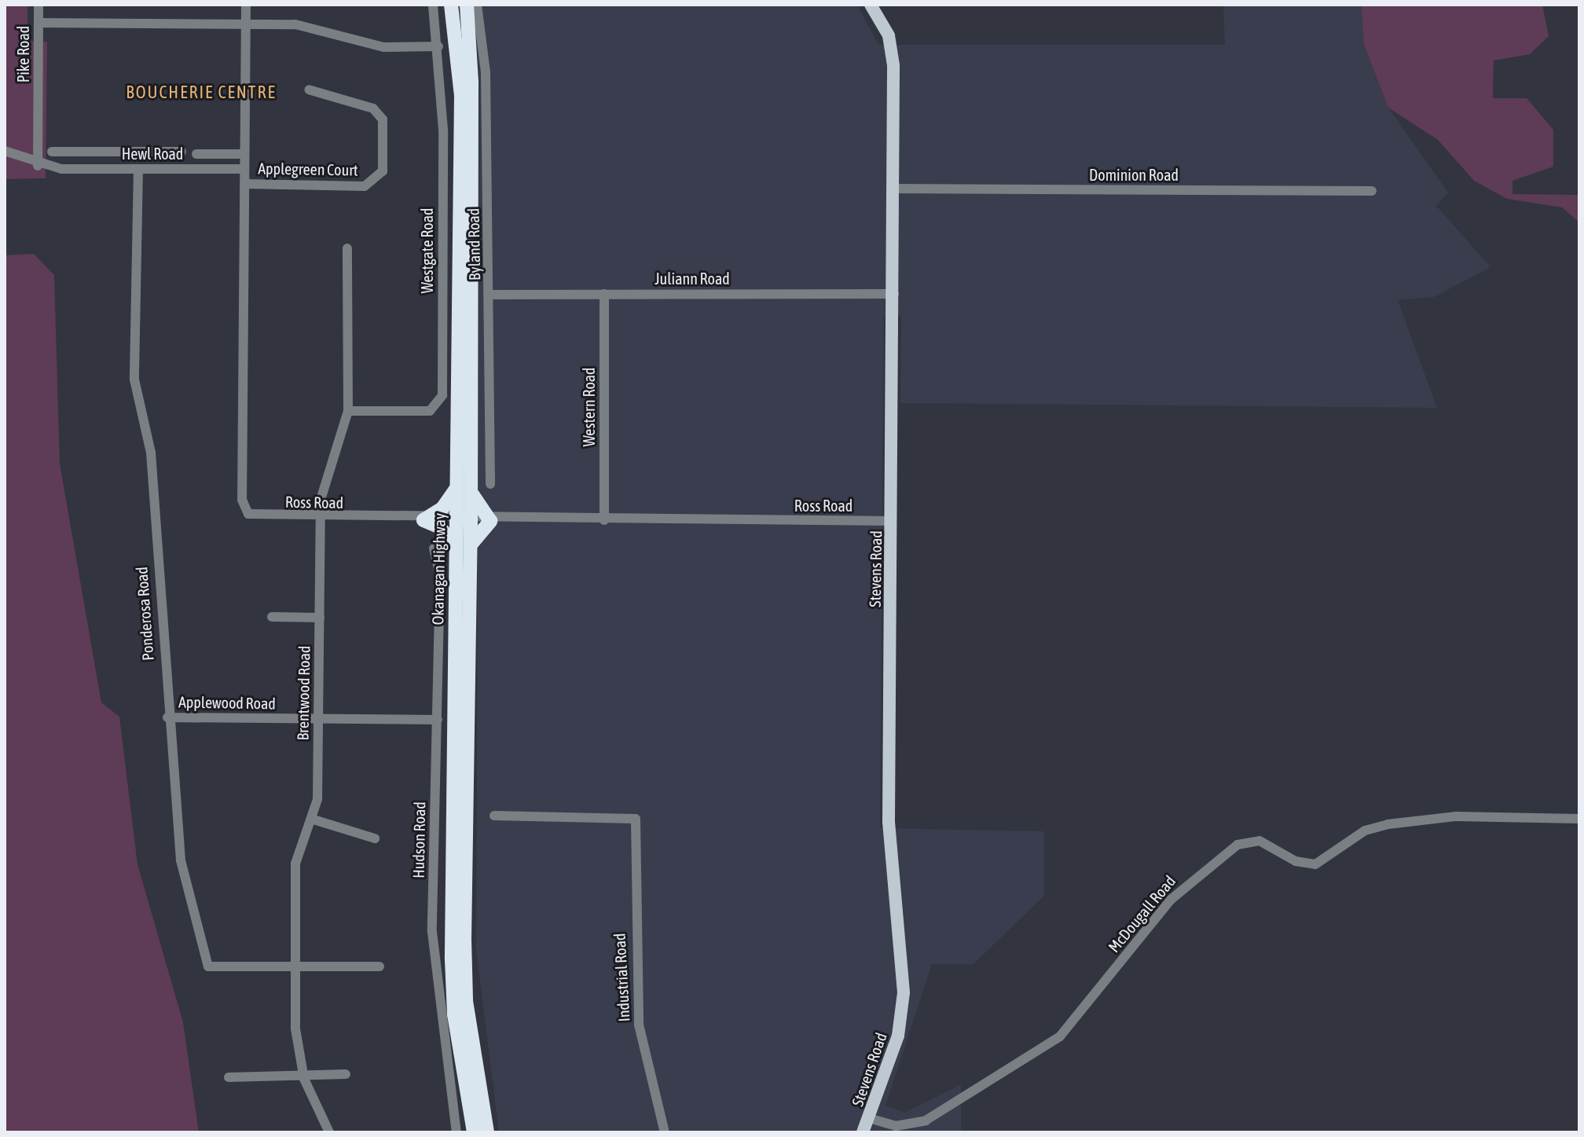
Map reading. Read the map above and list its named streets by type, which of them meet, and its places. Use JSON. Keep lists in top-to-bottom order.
{
  "streets": {
    "highway": ["Okanagan Highway"],
    "main road": ["Stevens Road"],
    "street": [
      "Pike Road",
      "Hewl Road",
      "Applegreen Court",
      "Dominion Road",
      "Byland Road",
      "Westgate Road",
      "Juliann Road",
      "Western Road",
      "Ross Road",
      "Ponderosa Road",
      "Brentwood Road",
      "Applewood Road",
      "Hudson Road",
      "McDougall Road",
      "Industrial Road"
    ]
  },
  "crossings": [
    ["Pike Road", "Hewl Road"],
    ["Hewl Road", "Ross Road"],
    ["Hewl Road", "Ponderosa Road"],
    ["Applegreen Court", "Ross Road"],
    ["Dominion Road", "Stevens Road"],
    ["Byland Road", "Juliann Road"],
    ["Westgate Road", "Brentwood Road"],
    ["Juliann Road", "Western Road"],
    ["Juliann Road", "Stevens Road"],
    ["Western Road", "Ross Road"],
    ["Ross Road", "Okanagan Highway"],
    ["Ross Road", "Stevens Road"],
    ["Ross Road", "Brentwood Road"],
    ["Stevens Road", "McDougall Road"],
    ["Ponderosa Road", "Brentwood Road"],
    ["Ponderosa Road", "Applewood Road"],
    ["Brentwood Road", "Applewood Road"],
    ["Applewood Road", "Hudson Road"]
  ],
  "districts": ["BOUCHERIE CENTRE"]
}
